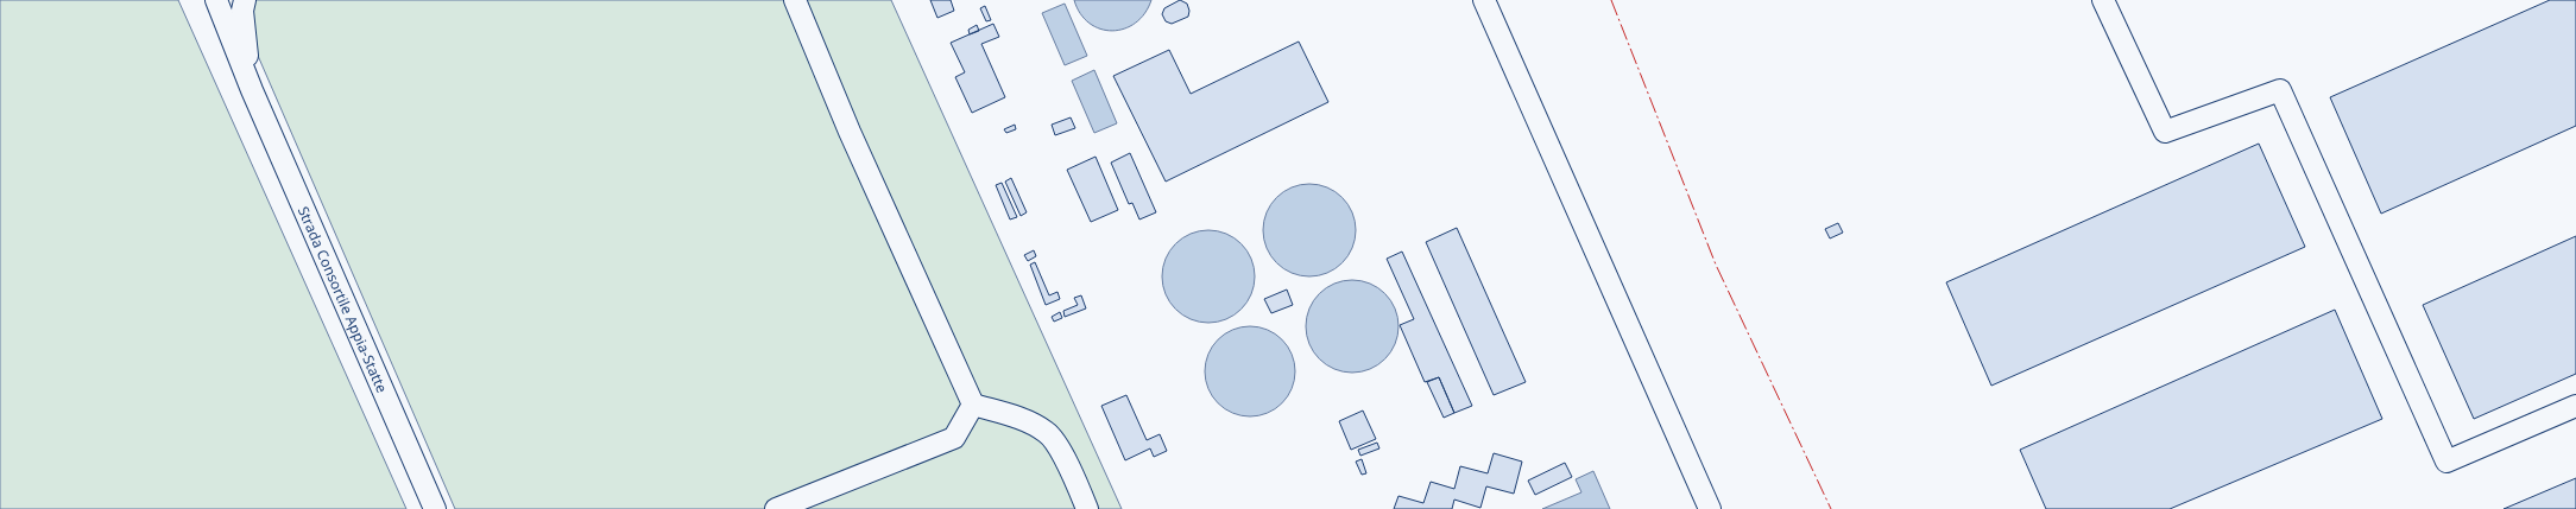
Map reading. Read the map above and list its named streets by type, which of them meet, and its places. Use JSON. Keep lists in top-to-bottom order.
{
  "streets": {
    "street": ["Strada Consortile Appia-Statte"]
  }
}
